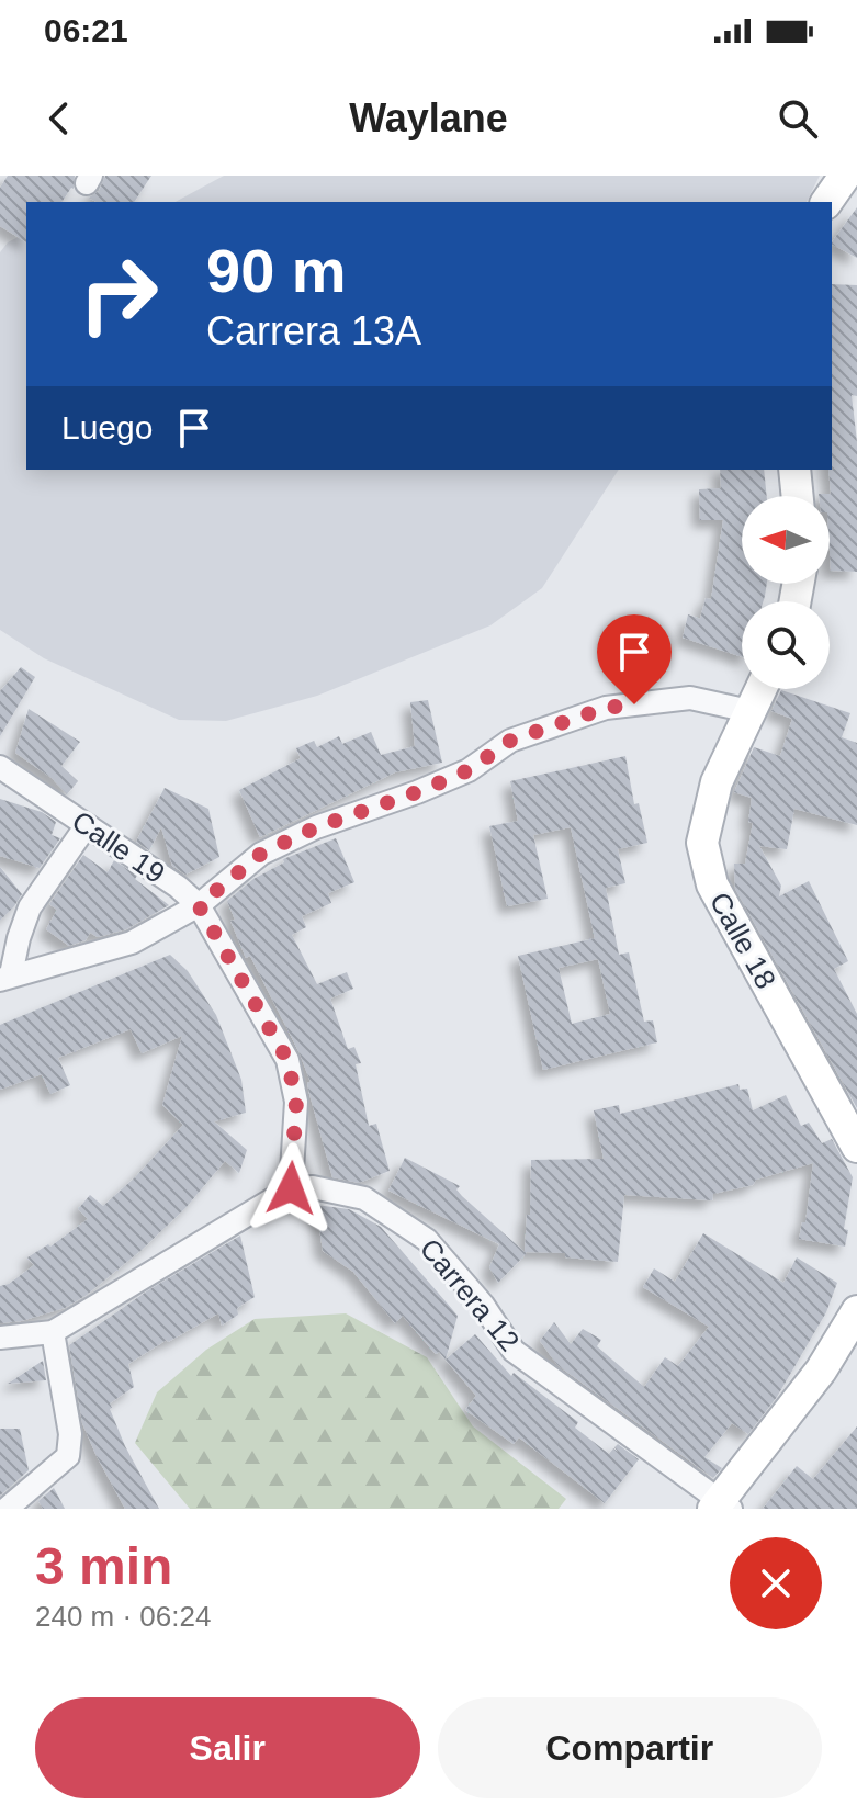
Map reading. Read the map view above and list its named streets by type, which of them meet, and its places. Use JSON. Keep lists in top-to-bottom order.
{
  "streets": {
    "main road": ["Calle 18"],
    "street": ["Calle 19", "Carrera 12"]
  },
  "crossings": [
    ["Calle 19", "Carrera 12"]
  ],
  "north": "left",
  "page": {
    "status": "06:21",
    "header": "Waylane",
    "turn": ["90 m", "Carrera 13A"],
    "then": "Luego",
    "heading": ["3 min", "240 m · 06:24"],
    "buttons": ["Salir", "Compartir"]
  }
}
